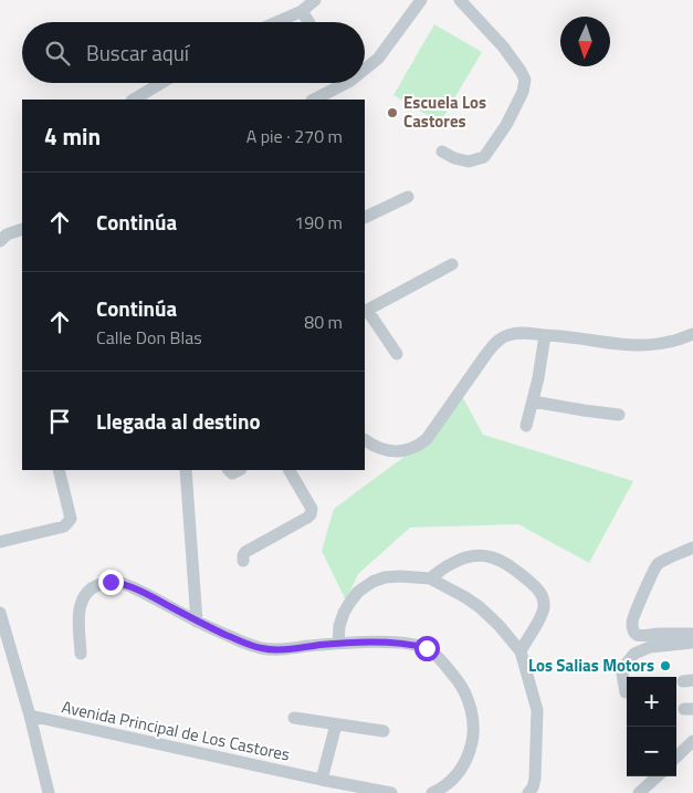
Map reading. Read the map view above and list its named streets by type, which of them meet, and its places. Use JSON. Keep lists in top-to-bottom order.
{
  "streets": {
    "street": ["Avenida Principal de Los Castores"]
  },
  "places": ["Escuela Los Castores", "Los Salias Motors"],
  "north": "bottom",
  "page": {
    "search": "Buscar aquí",
    "heading": ["4 min", "A pie · 270 m"],
    "list": [
      ["Continúa", "190 m"],
      ["Continúa", "Calle Don Blas", "80 m"],
      "Llegada al destino"
    ],
    "map_buttons": ["+", "−"]
  }
}
